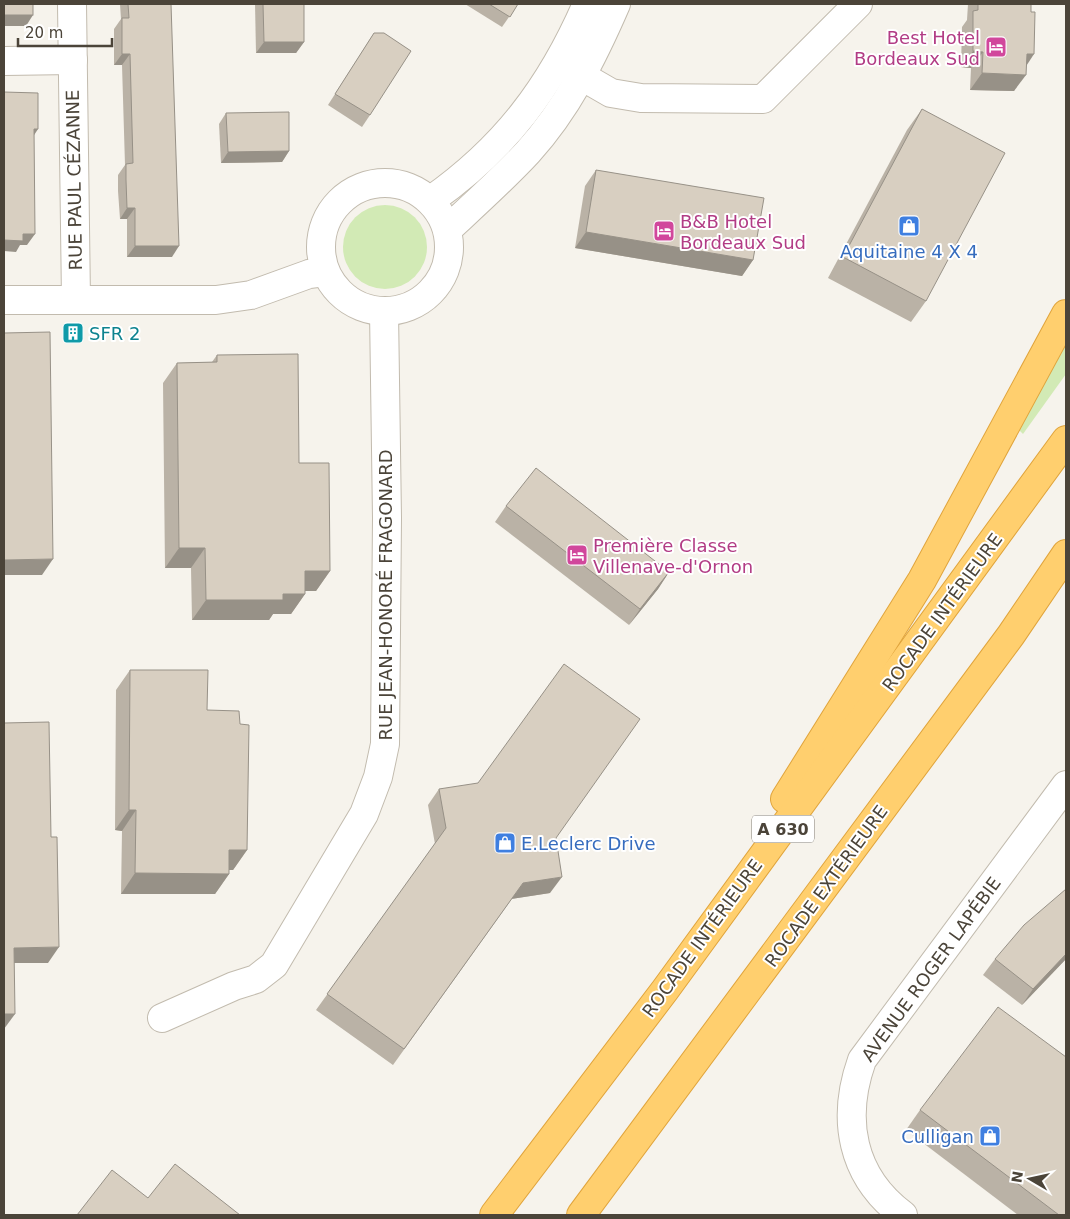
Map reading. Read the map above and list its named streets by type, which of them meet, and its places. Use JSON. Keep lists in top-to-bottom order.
{
  "streets": {
    "highway": ["ROCADE INTÉRIEURE", "A 630", "ROCADE EXTÉRIEURE"],
    "street": ["RUE PAUL CÉZANNE", "RUE JEAN-HONORÉ FRAGONARD", "AVENUE ROGER LAPÉBIE"]
  },
  "places": {
    "hotel": ["Best Hotel Bordeaux Sud", "B&B Hotel Bordeaux Sud", "Première Classe Villenave-d'Ornon"],
    "shop": ["Aquitaine 4 X 4", "E.Leclerc Drive", "Culligan"],
    "building": ["SFR 2"]
  },
  "scale_bar": "20 m",
  "north": "left"
}
